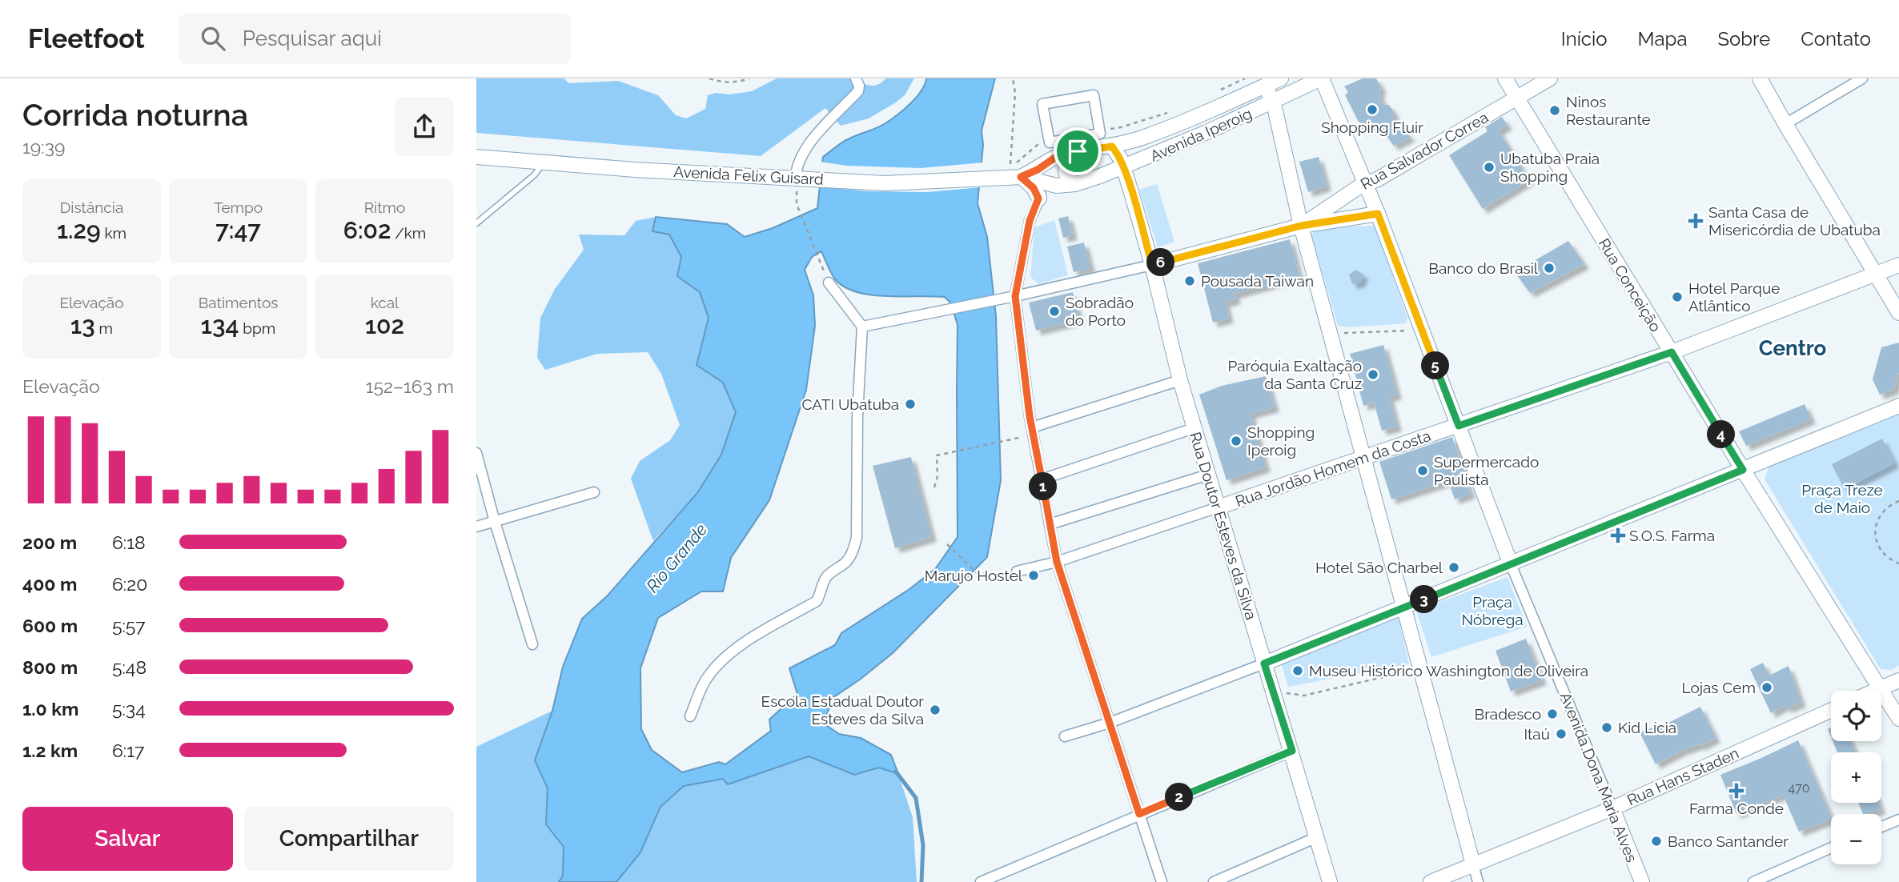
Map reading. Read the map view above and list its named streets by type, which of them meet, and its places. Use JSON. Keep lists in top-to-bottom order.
{
  "streets": {
    "street": [
      "Avenida Iperoig",
      "Rua Salvador Correa",
      "Avenida Felix Guisard",
      "Rua Conceição",
      "Rua Jordão Homem da Costa",
      "Rua Doutor Esteves da Silva",
      "Rua Hans Staden",
      "Avenida Dona Maria Alves"
    ]
  },
  "crossings": [
    ["Avenida Iperoig", "Avenida Felix Guisard"],
    ["Avenida Iperoig", "Rua Doutor Esteves da Silva"],
    ["Avenida Iperoig", "Avenida Dona Maria Alves"],
    ["Rua Salvador Correa", "Rua Conceição"],
    ["Rua Salvador Correa", "Rua Doutor Esteves da Silva"],
    ["Rua Salvador Correa", "Avenida Dona Maria Alves"],
    ["Rua Conceição", "Rua Jordão Homem da Costa"],
    ["Rua Jordão Homem da Costa", "Rua Doutor Esteves da Silva"],
    ["Rua Jordão Homem da Costa", "Avenida Dona Maria Alves"],
    ["Rua Hans Staden", "Avenida Dona Maria Alves"]
  ],
  "districts": ["Centro"],
  "water": ["Rio Grande"],
  "parks": ["Praça Treze de Maio", "Praça Nóbrega"],
  "places": {
    "other": [
      "Shopping Fluir",
      "Ninos Restaurante",
      "Ubatuba Praia Shopping",
      "Banco do Brasil",
      "Pousada Taiwan",
      "Hotel Parque Atlântico",
      "Sobradão do Porto",
      "Paróquia Exaltação da Santa Cruz",
      "CATI Ubatuba",
      "Shopping Iperoig",
      "Supermercado Paulista",
      "Hotel São Charbel",
      "Marujo Hostel",
      "Museu Histórico Washington de Oliveira",
      "Lojas Cem",
      "Escola Estadual Doutor Esteves da Silva",
      "Bradesco",
      "Kid Lícia",
      "Itaú",
      "Banco Santander"
    ],
    "health": ["Santa Casa de Misericórdia de Ubatuba", "S.O.S. Farma", "Farma Conde"]
  },
  "house_numbers": ["470"],
  "page": {
    "header": "Fleetfoot",
    "search": "Pesquisar aqui",
    "nav": [
      "Início",
      "Mapa",
      "Sobre",
      "Contato"
    ],
    "heading": ["Corrida noturna", "19:39"],
    "stats": [
      ["Distância", "1.29 km"],
      ["Tempo", "7:47"],
      ["Ritmo", "6:02 /km"],
      ["Elevação", "13 m"],
      ["Batimentos", "134 bpm"],
      ["kcal", "102"]
    ],
    "pins": [
      "6",
      "5",
      "4",
      "1",
      "3",
      "2"
    ],
    "chart": ["Elevação", "152–163 m"],
    "list": [
      {
        "name": "200 m",
        "note": "6:18"
      },
      {
        "name": "400 m",
        "note": "6:20"
      },
      {
        "name": "600 m",
        "note": "5:57"
      },
      {
        "name": "800 m",
        "note": "5:48"
      },
      {
        "name": "1.0 km",
        "note": "5:34"
      },
      {
        "name": "1.2 km",
        "note": "6:17"
      }
    ],
    "map_buttons": ["+", "−"],
    "buttons": ["Salvar", "Compartilhar"]
  }
}
